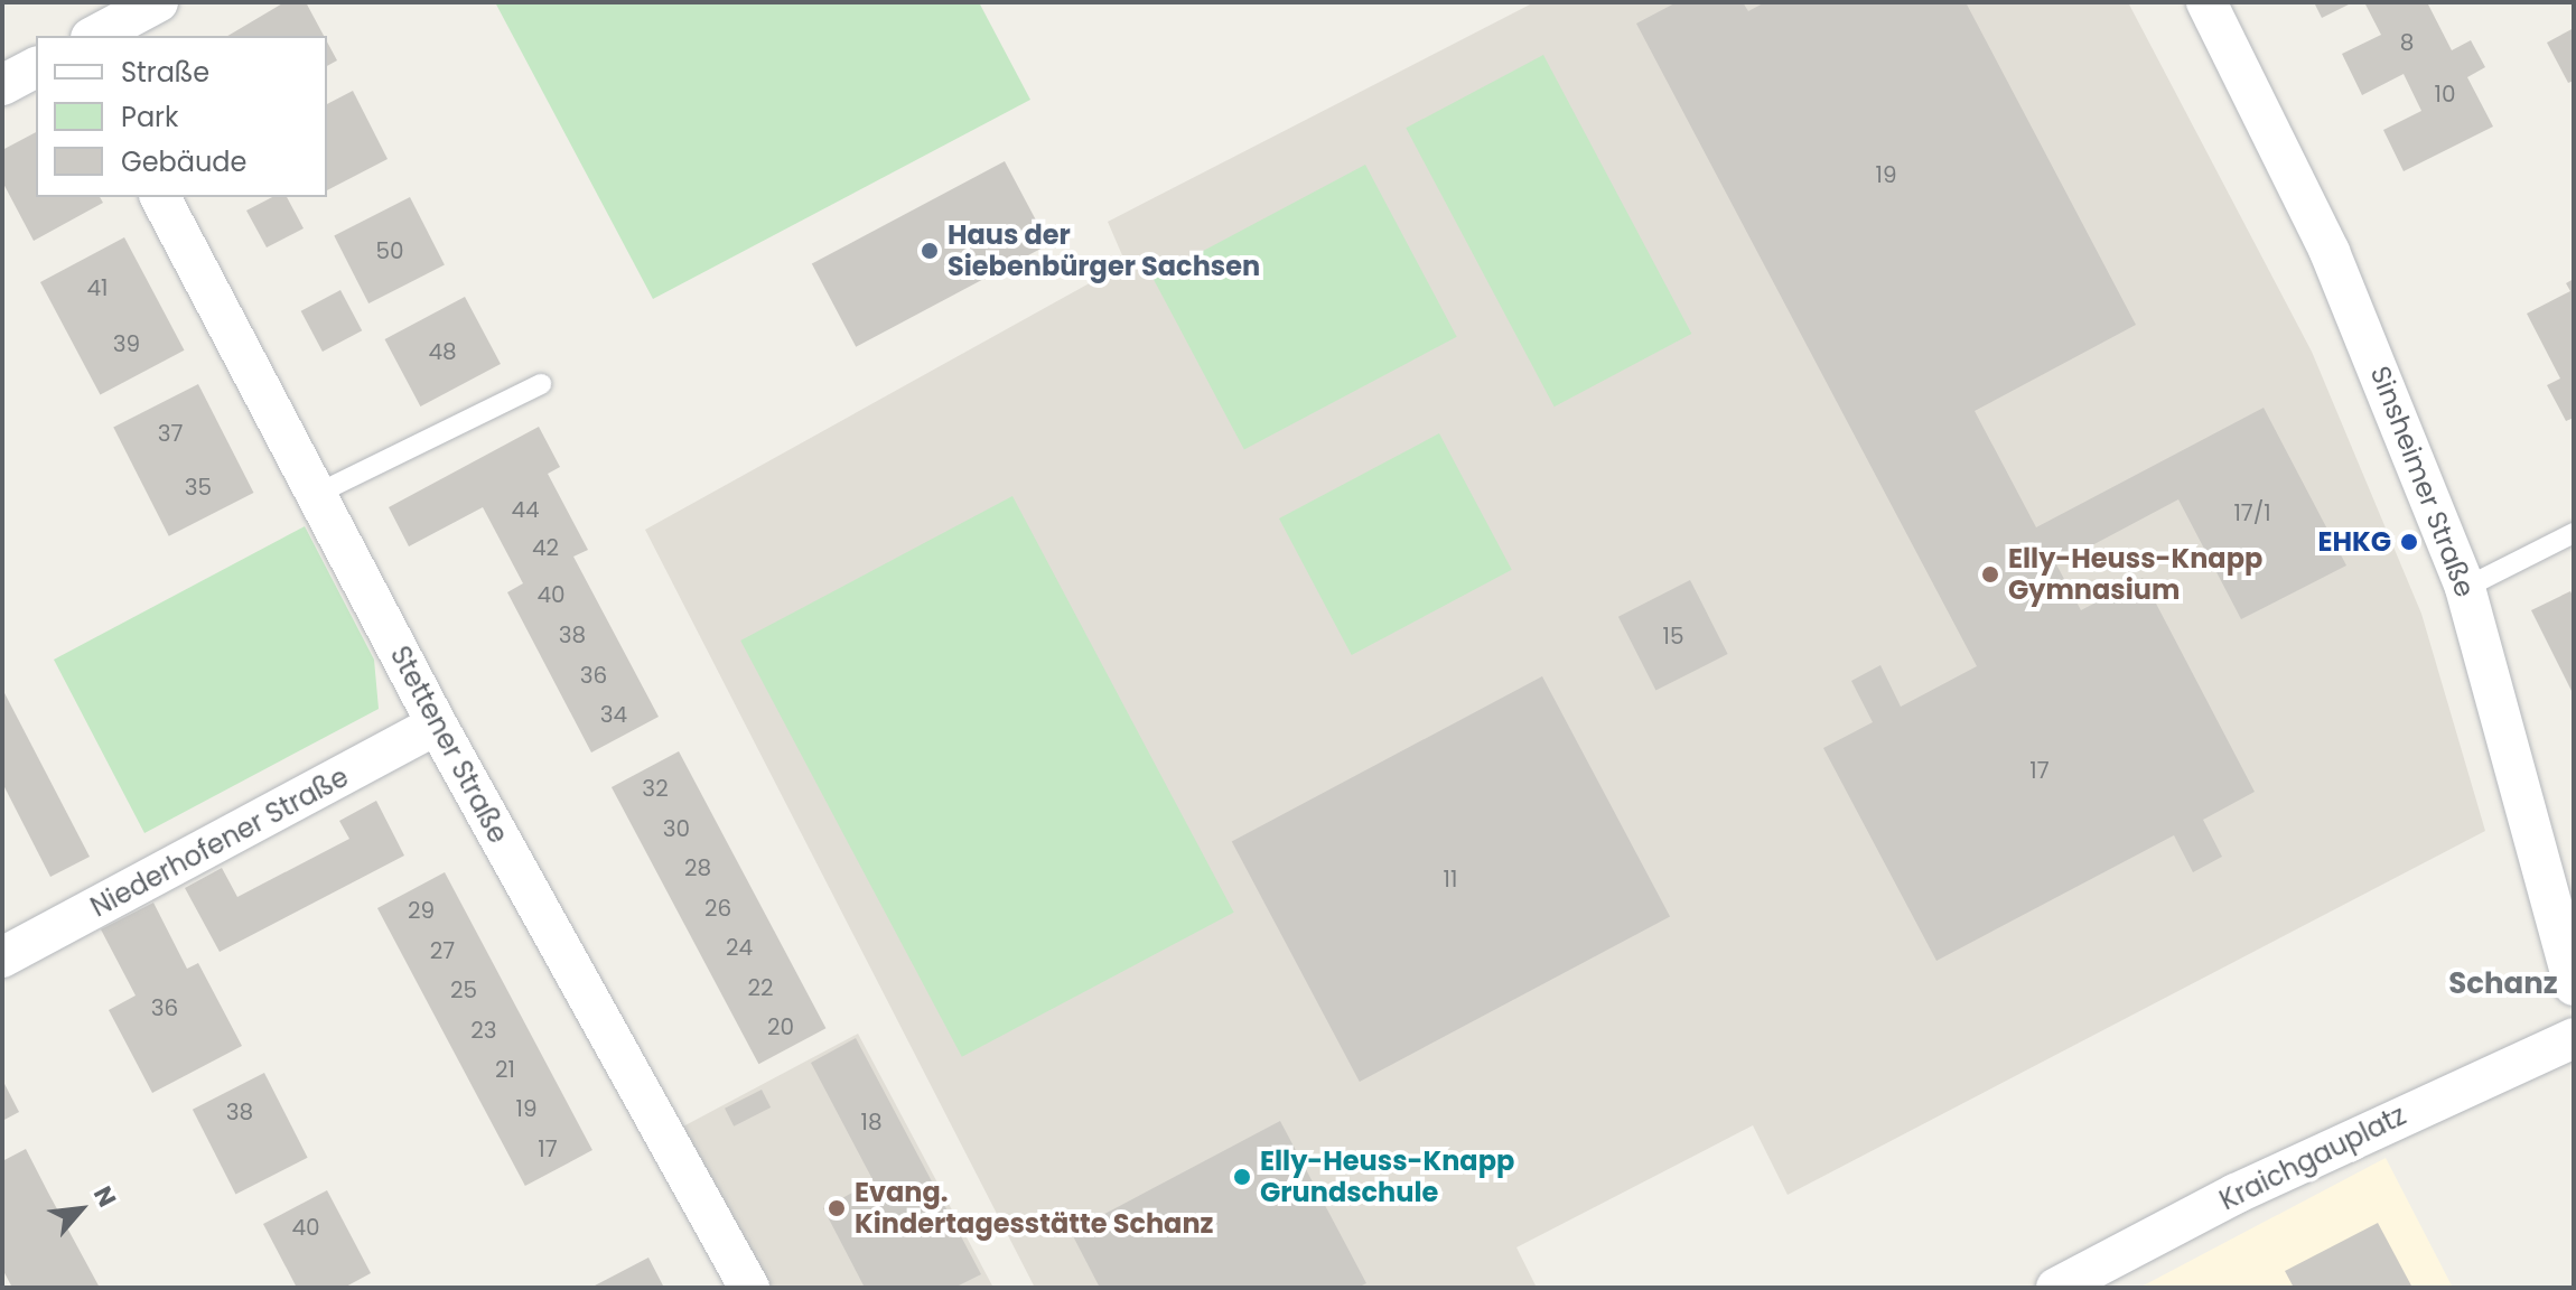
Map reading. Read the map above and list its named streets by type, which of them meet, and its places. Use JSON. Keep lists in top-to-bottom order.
{
  "streets": {
    "street": [
      "Sinsheimer Straße",
      "Stettener Straße",
      "Niederhofener Straße",
      "Kraichgauplatz"
    ]
  },
  "crossings": [
    ["Stettener Straße", "Niederhofener Straße"]
  ],
  "districts": ["Schanz"],
  "places": [
    "Haus der Siebenbürger Sachsen",
    "EHKG",
    "Elly-Heuss-Knapp Gymnasium",
    "Elly-Heuss-Knapp Grundschule",
    "Evang. Kindertagesstätte Schanz"
  ],
  "house_numbers": [
    "8",
    "10",
    "19",
    "50",
    "41",
    "39",
    "48",
    "37",
    "35",
    "44",
    "17/1",
    "42",
    "40",
    "38",
    "15",
    "36",
    "34",
    "17",
    "32",
    "30",
    "28",
    "11",
    "26",
    "29",
    "24",
    "27",
    "22",
    "25",
    "36",
    "20",
    "23",
    "21",
    "19",
    "38",
    "18",
    "17",
    "40"
  ],
  "legend": ["Straße", "Park", "Gebäude"],
  "north": "top right"
}
